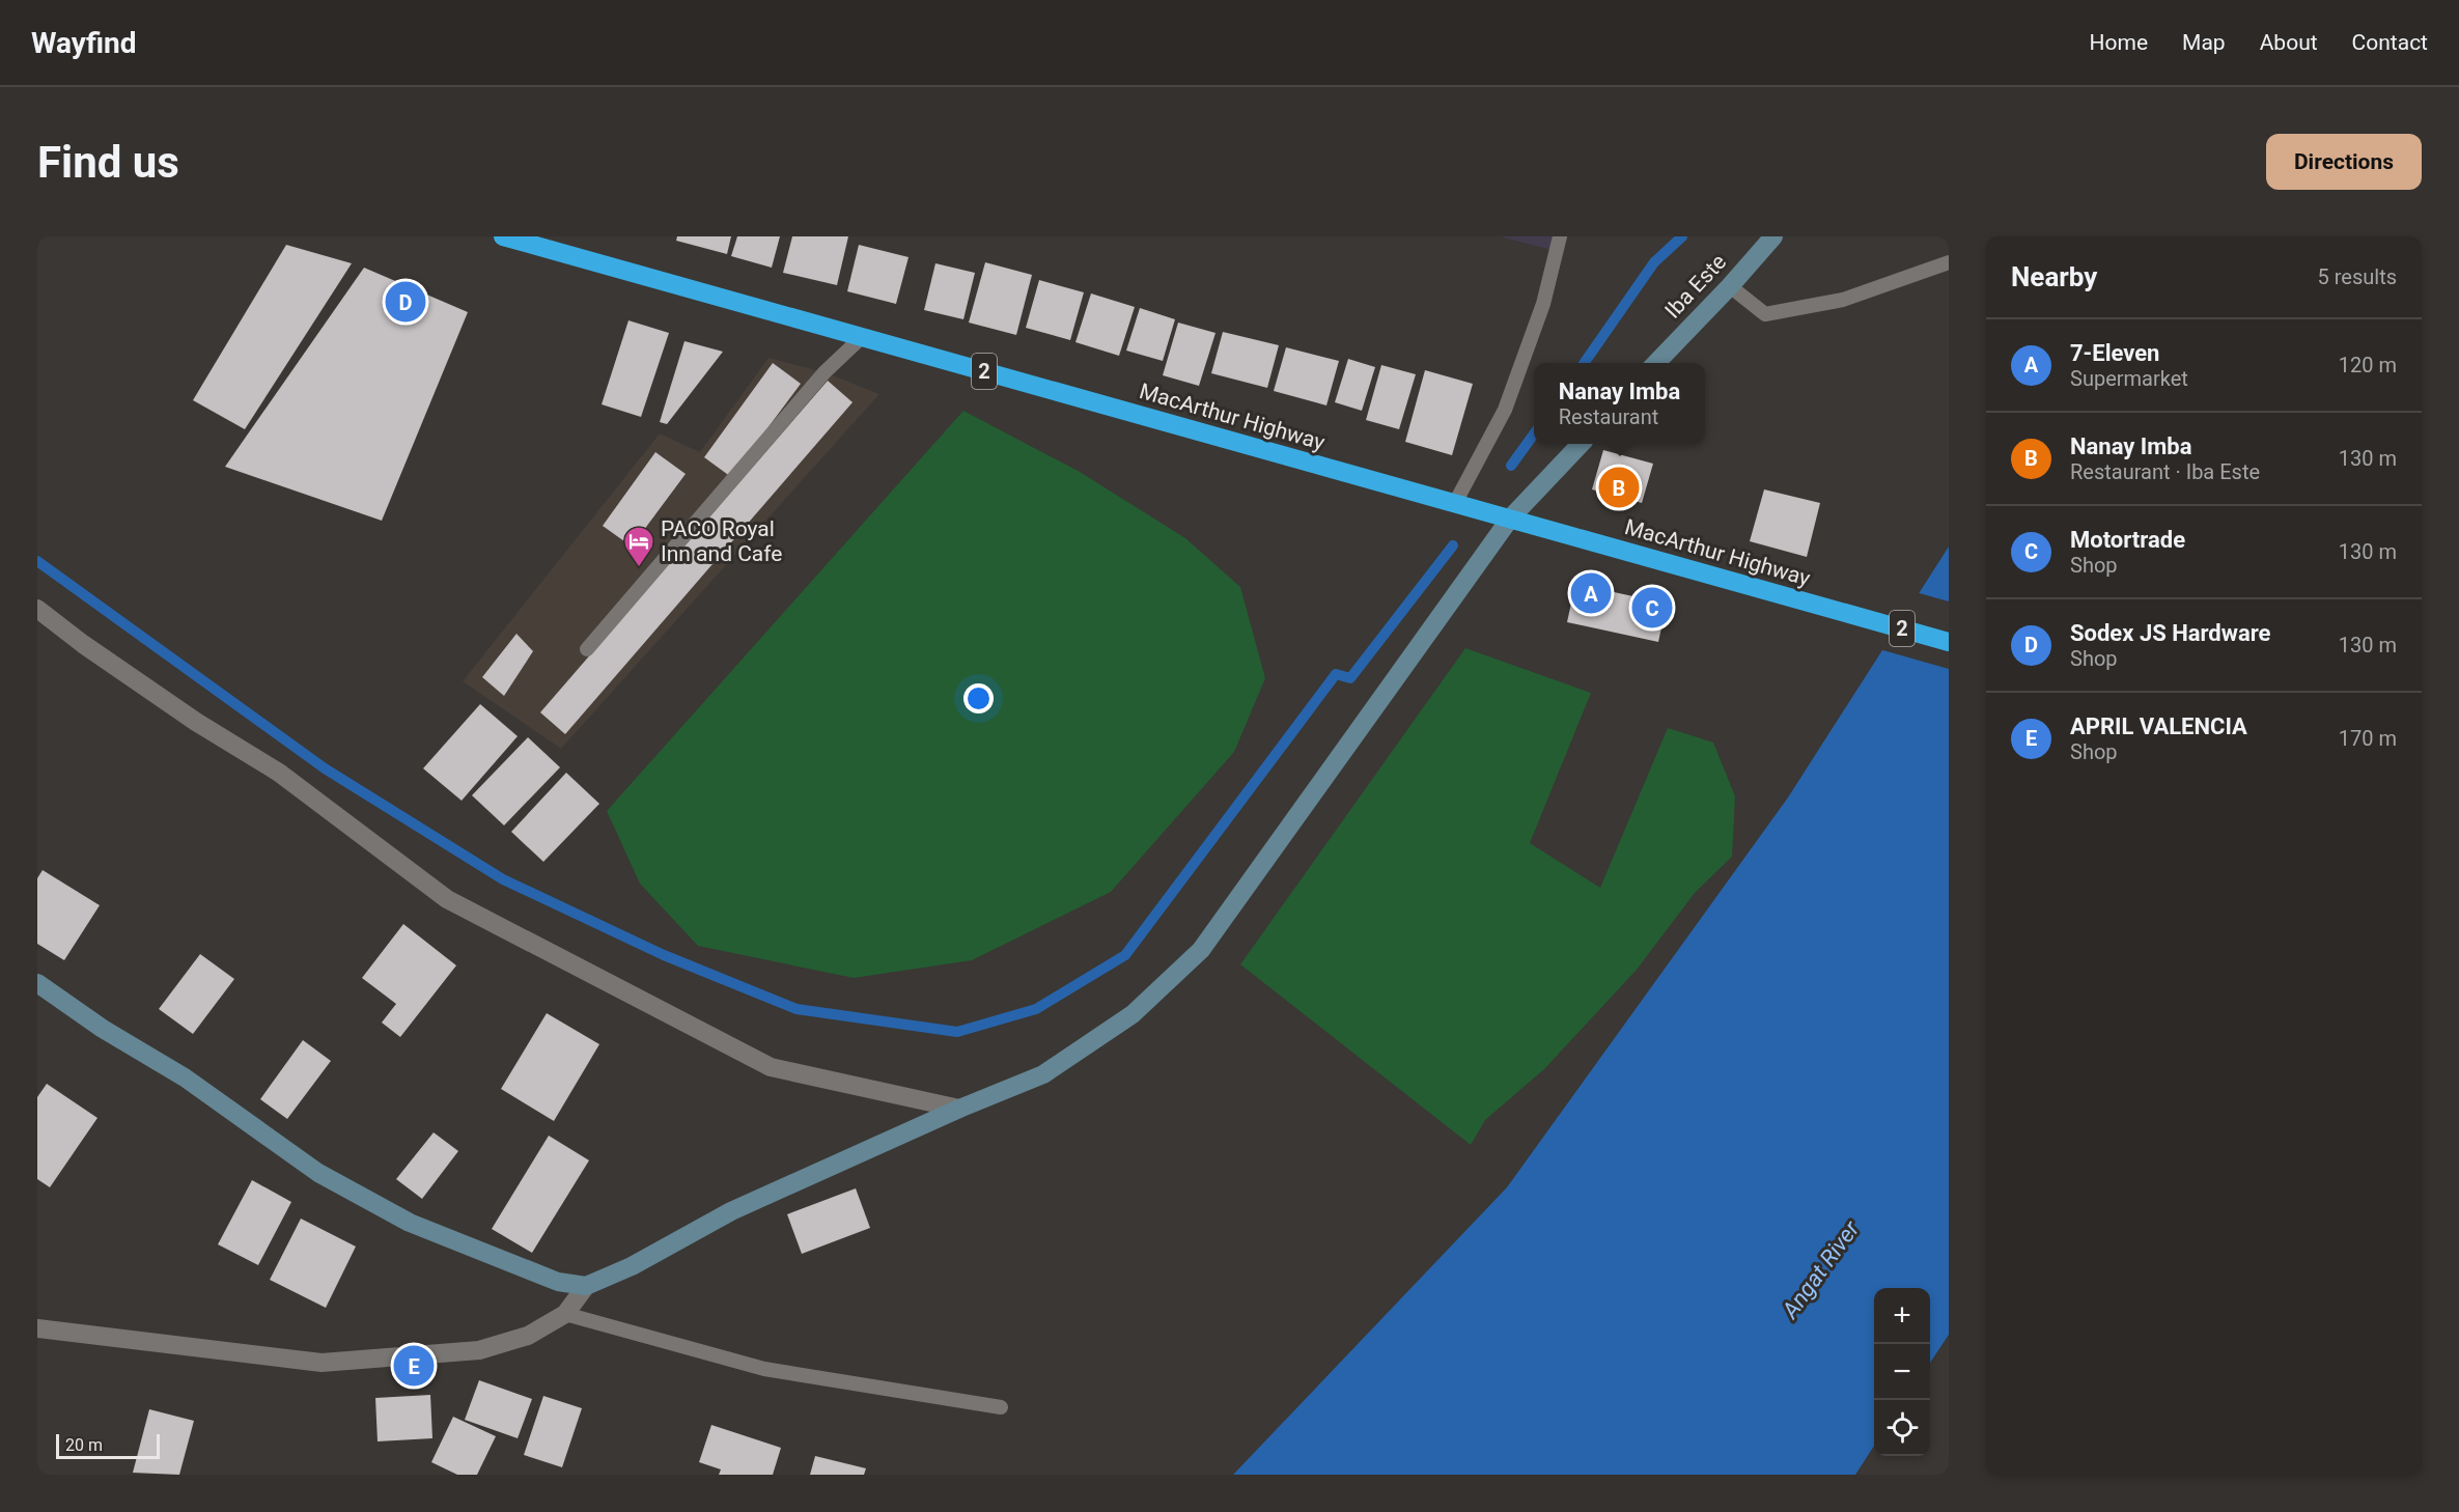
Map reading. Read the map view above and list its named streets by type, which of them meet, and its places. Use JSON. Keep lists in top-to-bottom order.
{
  "streets": {
    "highway": ["2", "MacArthur Highway"],
    "street": ["Iba Este"]
  },
  "water": ["Angat River"],
  "places": {
    "hotel": ["PACO Royal Inn and Cafe"]
  },
  "scale_bar": "20 m",
  "page": {
    "header": "Wayfind",
    "nav": [
      "Home",
      "Map",
      "About",
      "Contact"
    ],
    "buttons": "Directions",
    "title": "Find us",
    "heading": ["Nearby", "5 results"],
    "pins": [
      "D",
      "B",
      "A",
      "C",
      "E"
    ],
    "list": [
      {
        "mark": "A",
        "name": "7-Eleven",
        "note": "Supermarket",
        "value": "120 m"
      },
      {
        "mark": "B",
        "name": "Nanay Imba",
        "note": "Restaurant · Iba Este",
        "value": "130 m"
      },
      {
        "mark": "C",
        "name": "Motortrade",
        "note": "Shop",
        "value": "130 m"
      },
      {
        "mark": "D",
        "name": "Sodex JS Hardware",
        "note": "Shop",
        "value": "130 m"
      },
      {
        "mark": "E",
        "name": "APRIL VALENCIA",
        "note": "Shop",
        "value": "170 m"
      }
    ],
    "popup": ["Nanay Imba", "Restaurant"],
    "map_buttons": ["+", "−"],
    "scale": "20 m"
  }
}
